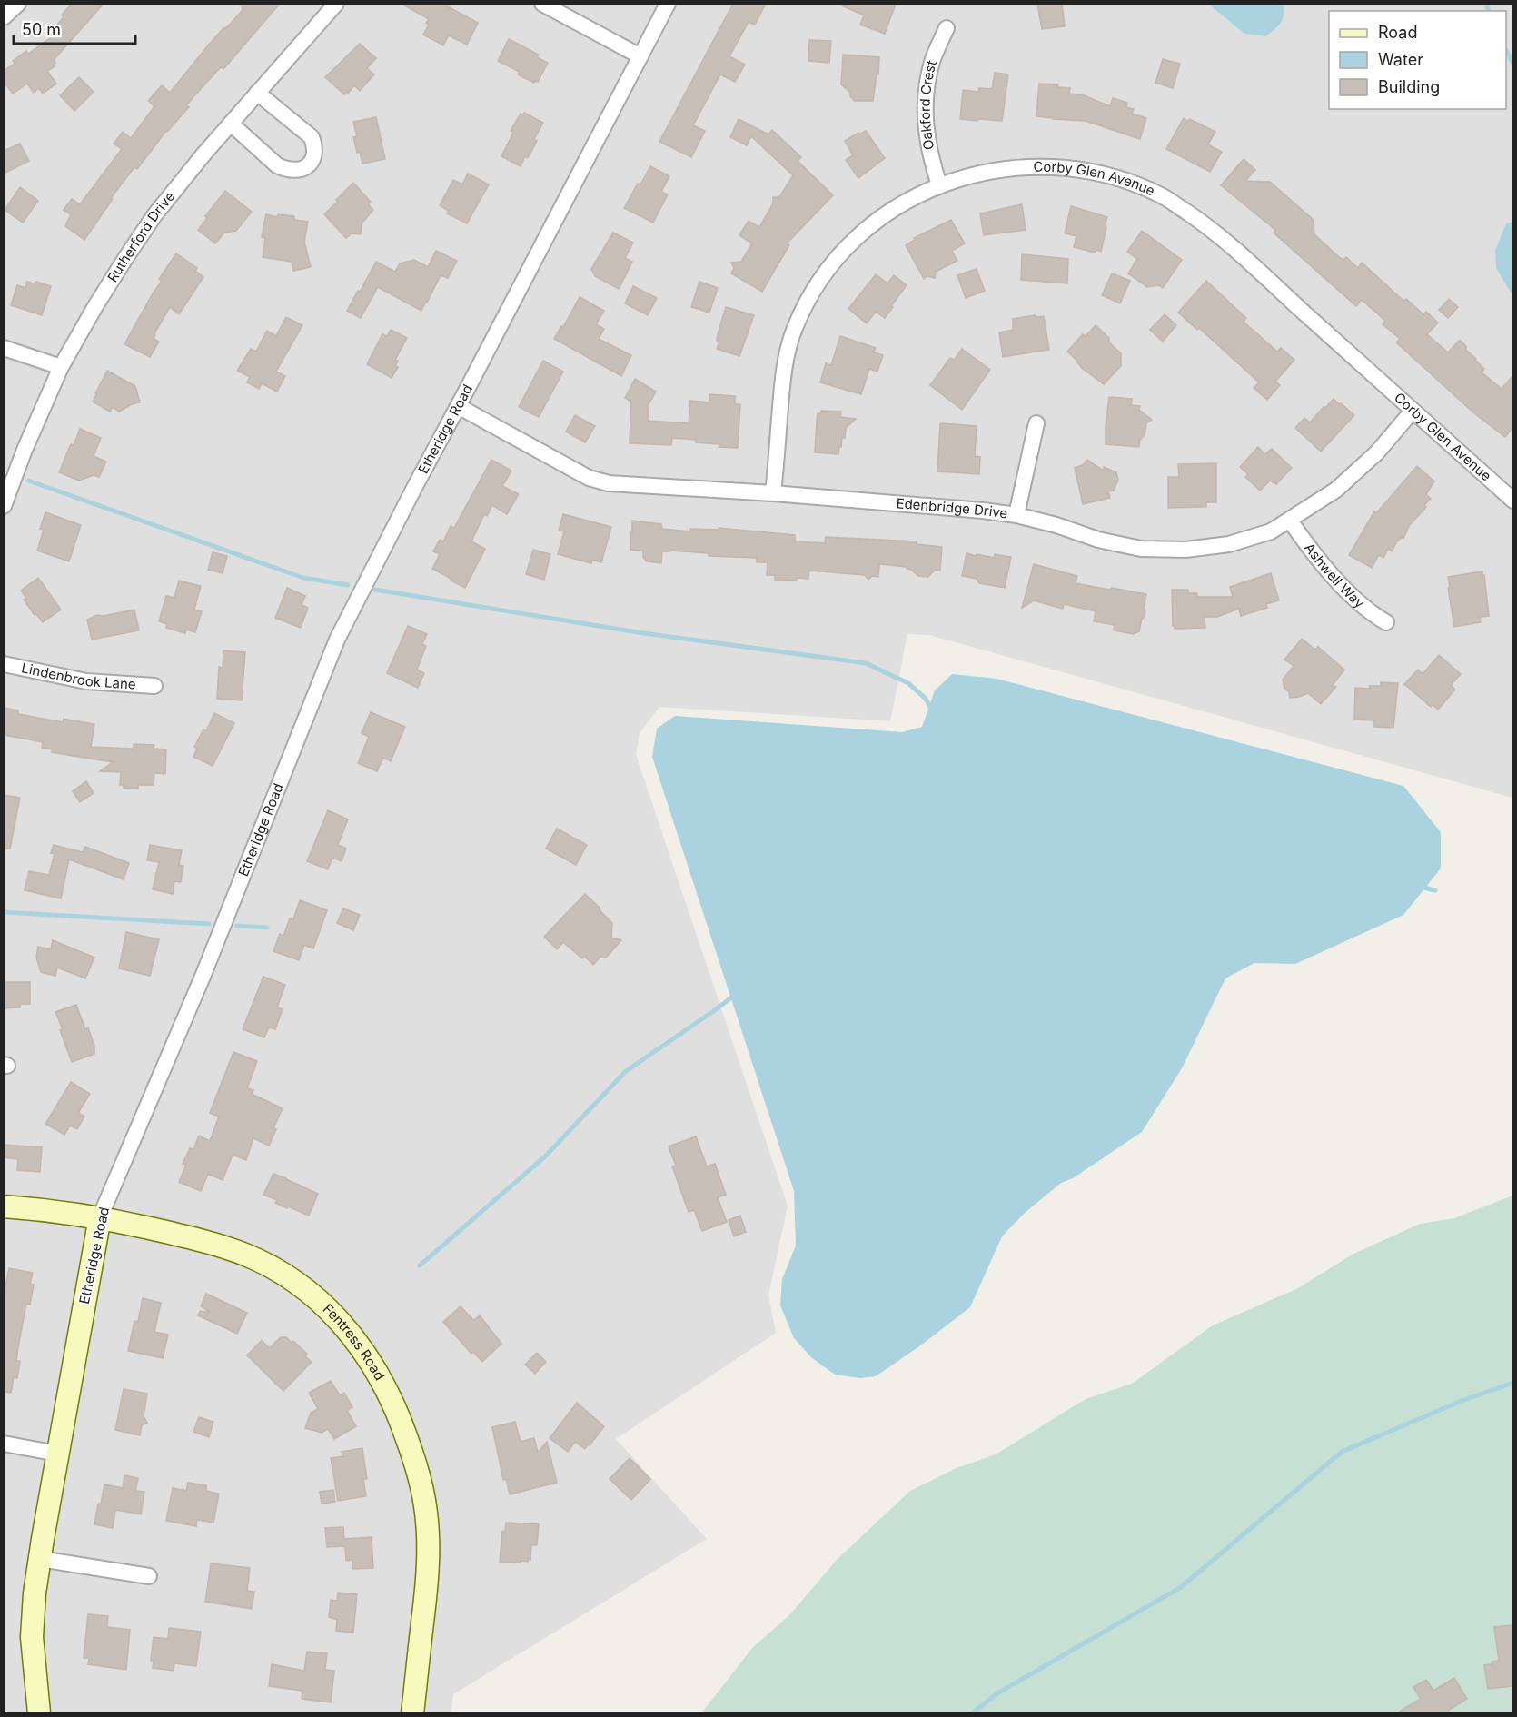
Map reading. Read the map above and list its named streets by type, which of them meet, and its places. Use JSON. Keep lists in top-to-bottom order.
{
  "streets": {
    "street": [
      "Oakford Crest",
      "Corby Glen Avenue",
      "Rutherford Drive",
      "Etheridge Road",
      "Edenbridge Drive",
      "Ashwell Way",
      "Lindenbrook Lane",
      "Fentress Road"
    ]
  },
  "crossings": [
    ["Oakford Crest", "Corby Glen Avenue"],
    ["Corby Glen Avenue", "Edenbridge Drive"],
    ["Etheridge Road", "Edenbridge Drive"],
    ["Etheridge Road", "Fentress Road"],
    ["Edenbridge Drive", "Ashwell Way"]
  ],
  "legend": ["Road", "Water", "Building"],
  "scale_bar": "50 m"
}
